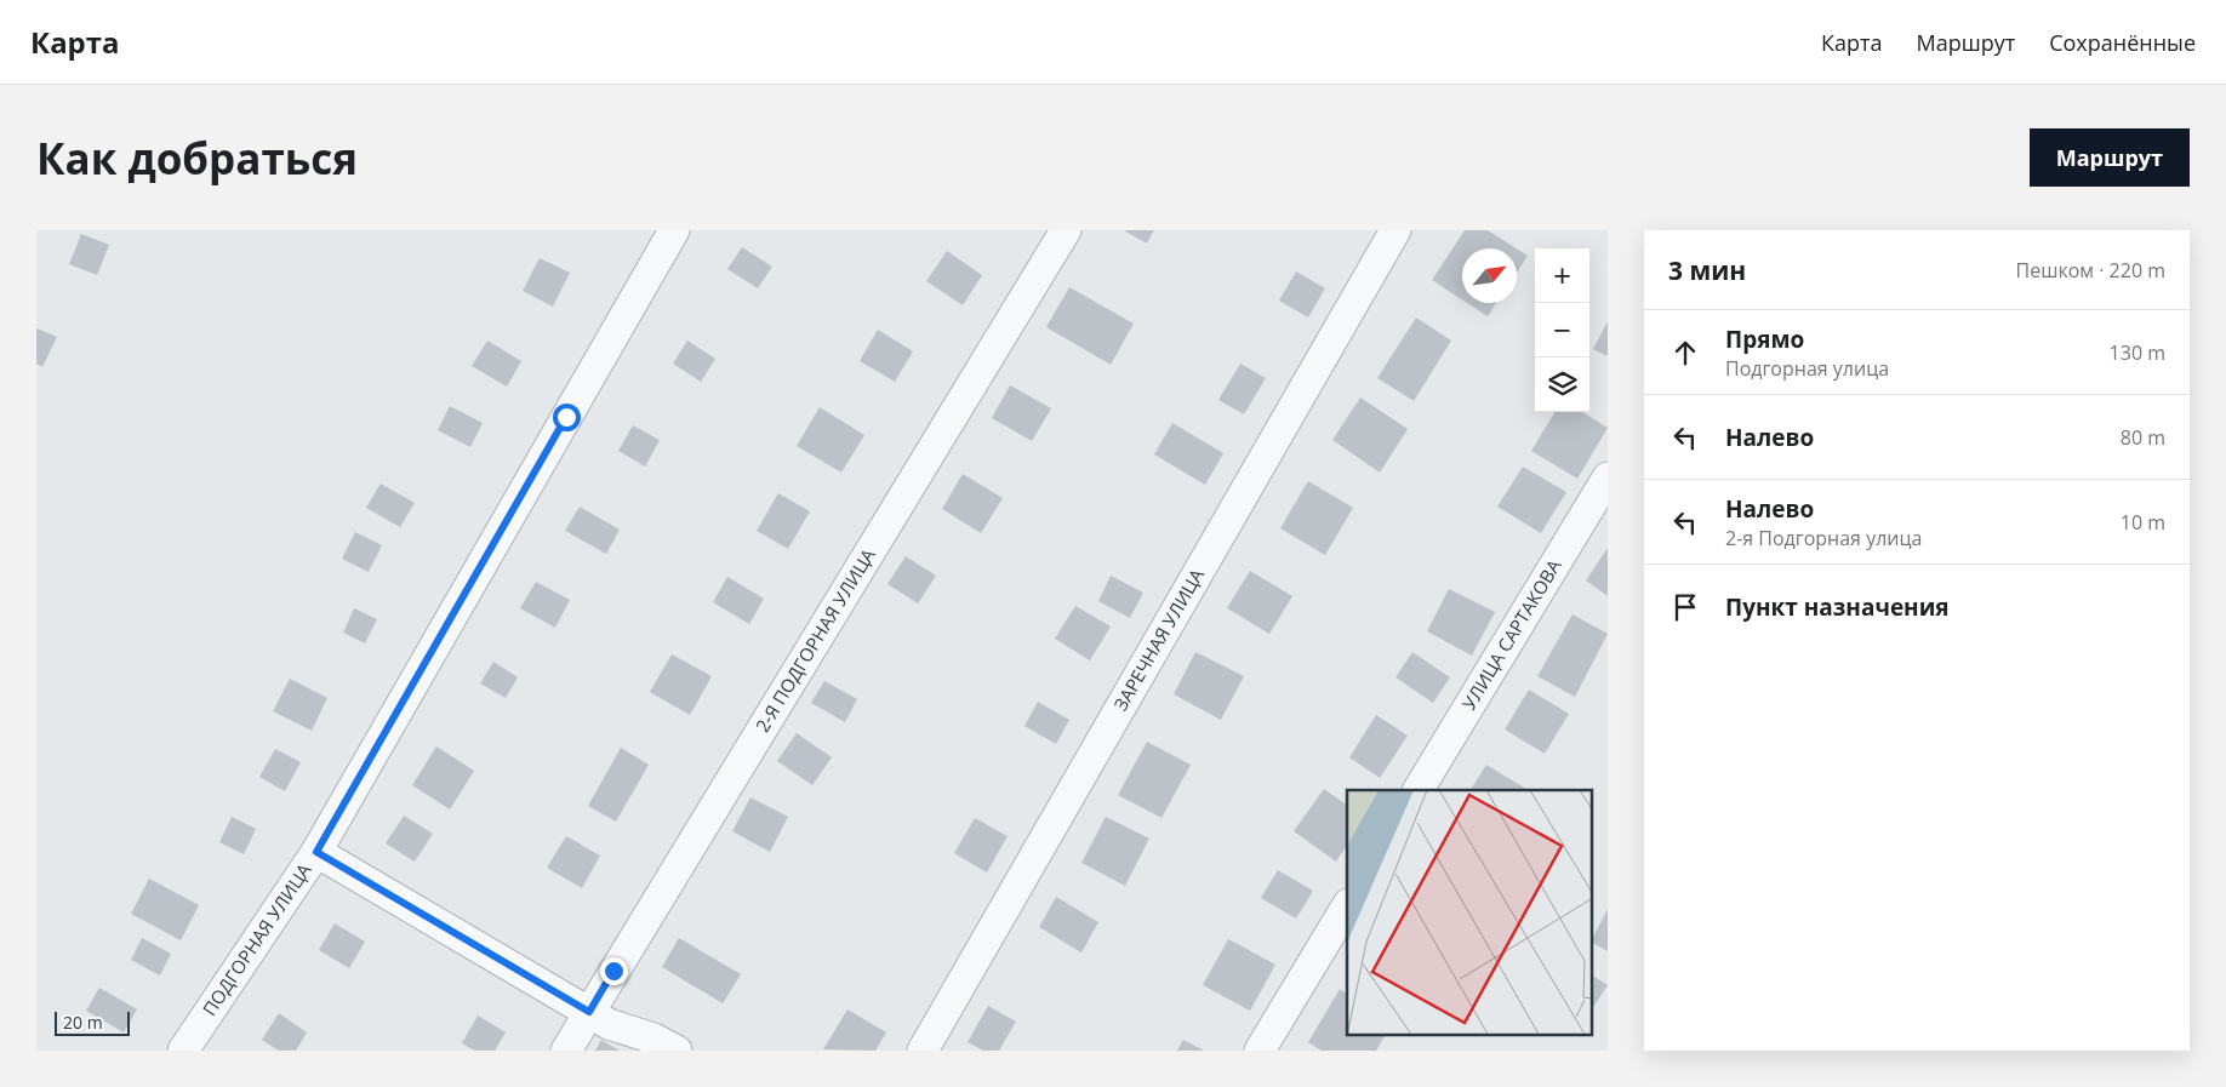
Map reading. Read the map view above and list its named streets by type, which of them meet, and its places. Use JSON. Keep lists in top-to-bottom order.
{
  "streets": {
    "street": [
      "УЛИЦА САРТАКОВА",
      "2-Я ПОДГОРНАЯ УЛИЦА",
      "ЗАРЕЧНАЯ УЛИЦА",
      "ПОДГОРНАЯ УЛИЦА"
    ]
  },
  "scale_bar": "20 m",
  "north": "top right",
  "page": {
    "header": "Карта",
    "nav": ["Карта", "Маршрут", "Сохранённые"],
    "buttons": "Маршрут",
    "title": "Как добраться",
    "heading": ["3 мин", "Пешком · 220 m"],
    "map_buttons": ["+", "−"],
    "list": [
      ["Прямо", "Подгорная улица", "130 m"],
      ["Налево", "80 m"],
      ["Налево", "2-я Подгорная улица", "10 m"],
      "Пункт назначения"
    ],
    "scale": "20 m"
  }
}
